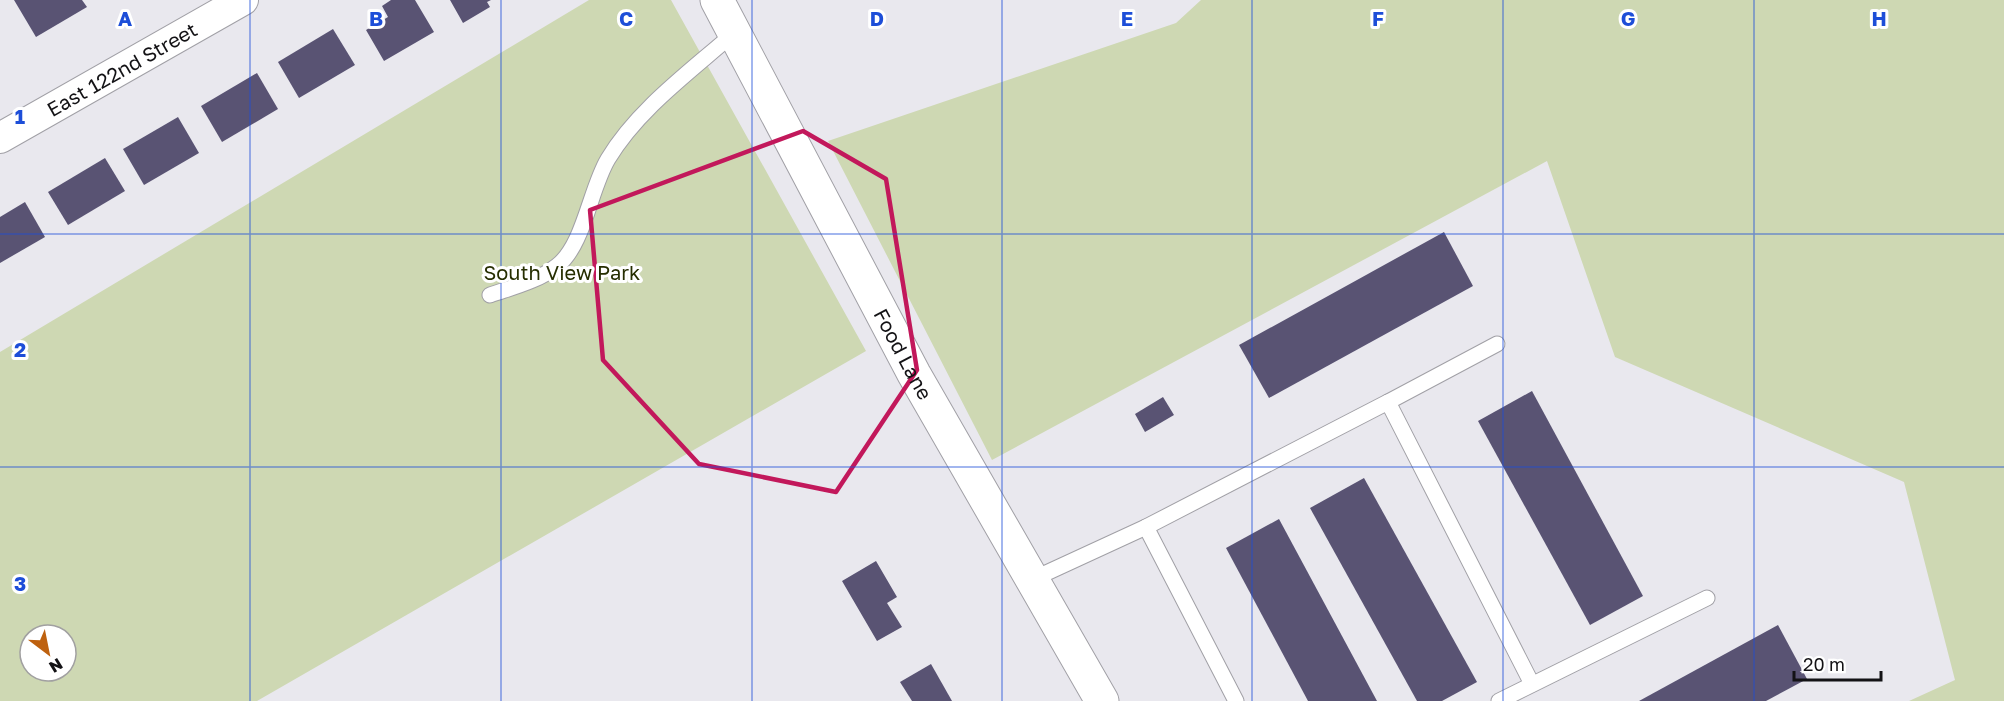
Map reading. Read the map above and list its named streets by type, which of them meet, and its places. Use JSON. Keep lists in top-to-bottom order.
{
  "streets": {
    "street": ["East 122nd Street", "Food Lane"]
  },
  "parks": ["South View Park"],
  "scale_bar": "20 m",
  "north": "bottom right",
  "grid": {
    "columns": [
      "A",
      "B",
      "C",
      "D",
      "E",
      "F",
      "G",
      "H"
    ],
    "rows": ["1", "2", "3"]
  }
}
